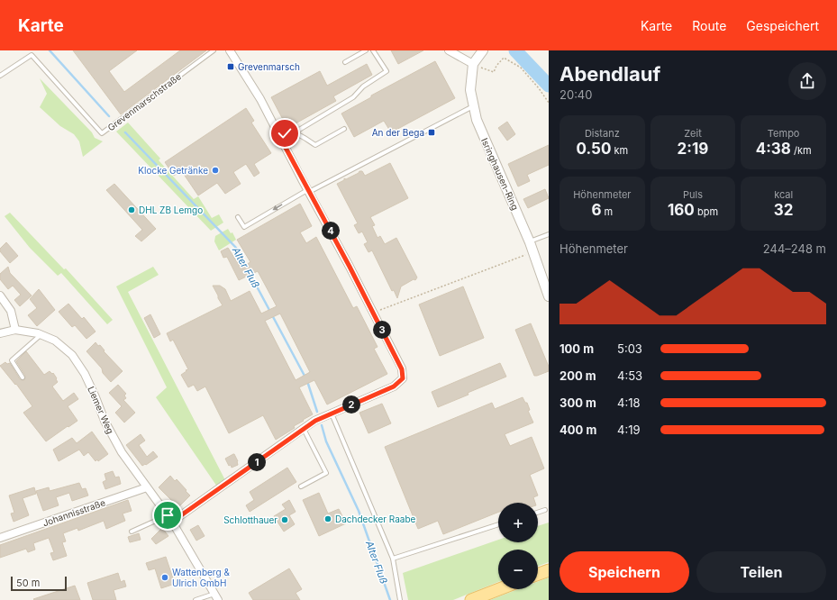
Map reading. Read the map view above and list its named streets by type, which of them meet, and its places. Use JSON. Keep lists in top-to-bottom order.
{
  "streets": {
    "street": ["Isringhausen-Ring", "Liemer Weg", "Johannisstraße"],
    "lane": ["Grevenmarschstraße"]
  },
  "crossings": [
    ["Liemer Weg", "Johannisstraße"]
  ],
  "water": ["Alter Fluß"],
  "places": {
    "transit": ["Grevenmarsch", "An der Bega"],
    "other": [
      "Klocke Getränke",
      "DHL ZB Lemgo",
      "Dachdecker Raabe",
      "Schlotthauer",
      "Wattenberg & Ulrich GmbH"
    ]
  },
  "scale_bar": "50 m",
  "page": {
    "header": "Karte",
    "nav": ["Karte", "Route", "Gespeichert"],
    "heading": ["Abendlauf", "20:40"],
    "stats": [
      ["Distanz", "0.50 km"],
      ["Zeit", "2:19"],
      ["Tempo", "4:38 /km"],
      ["Höhenmeter", "6 m"],
      ["Puls", "160 bpm"],
      ["kcal", "32"]
    ],
    "pins": [
      "4",
      "3",
      "2",
      "1"
    ],
    "chart": ["Höhenmeter", "244–248 m"],
    "list": [
      {
        "name": "100 m",
        "note": "5:03"
      },
      {
        "name": "200 m",
        "note": "4:53"
      },
      {
        "name": "300 m",
        "note": "4:18"
      },
      {
        "name": "400 m",
        "note": "4:19"
      }
    ],
    "map_buttons": ["+", "−"],
    "buttons": ["Speichern", "Teilen"],
    "scale": "50 m"
  }
}
